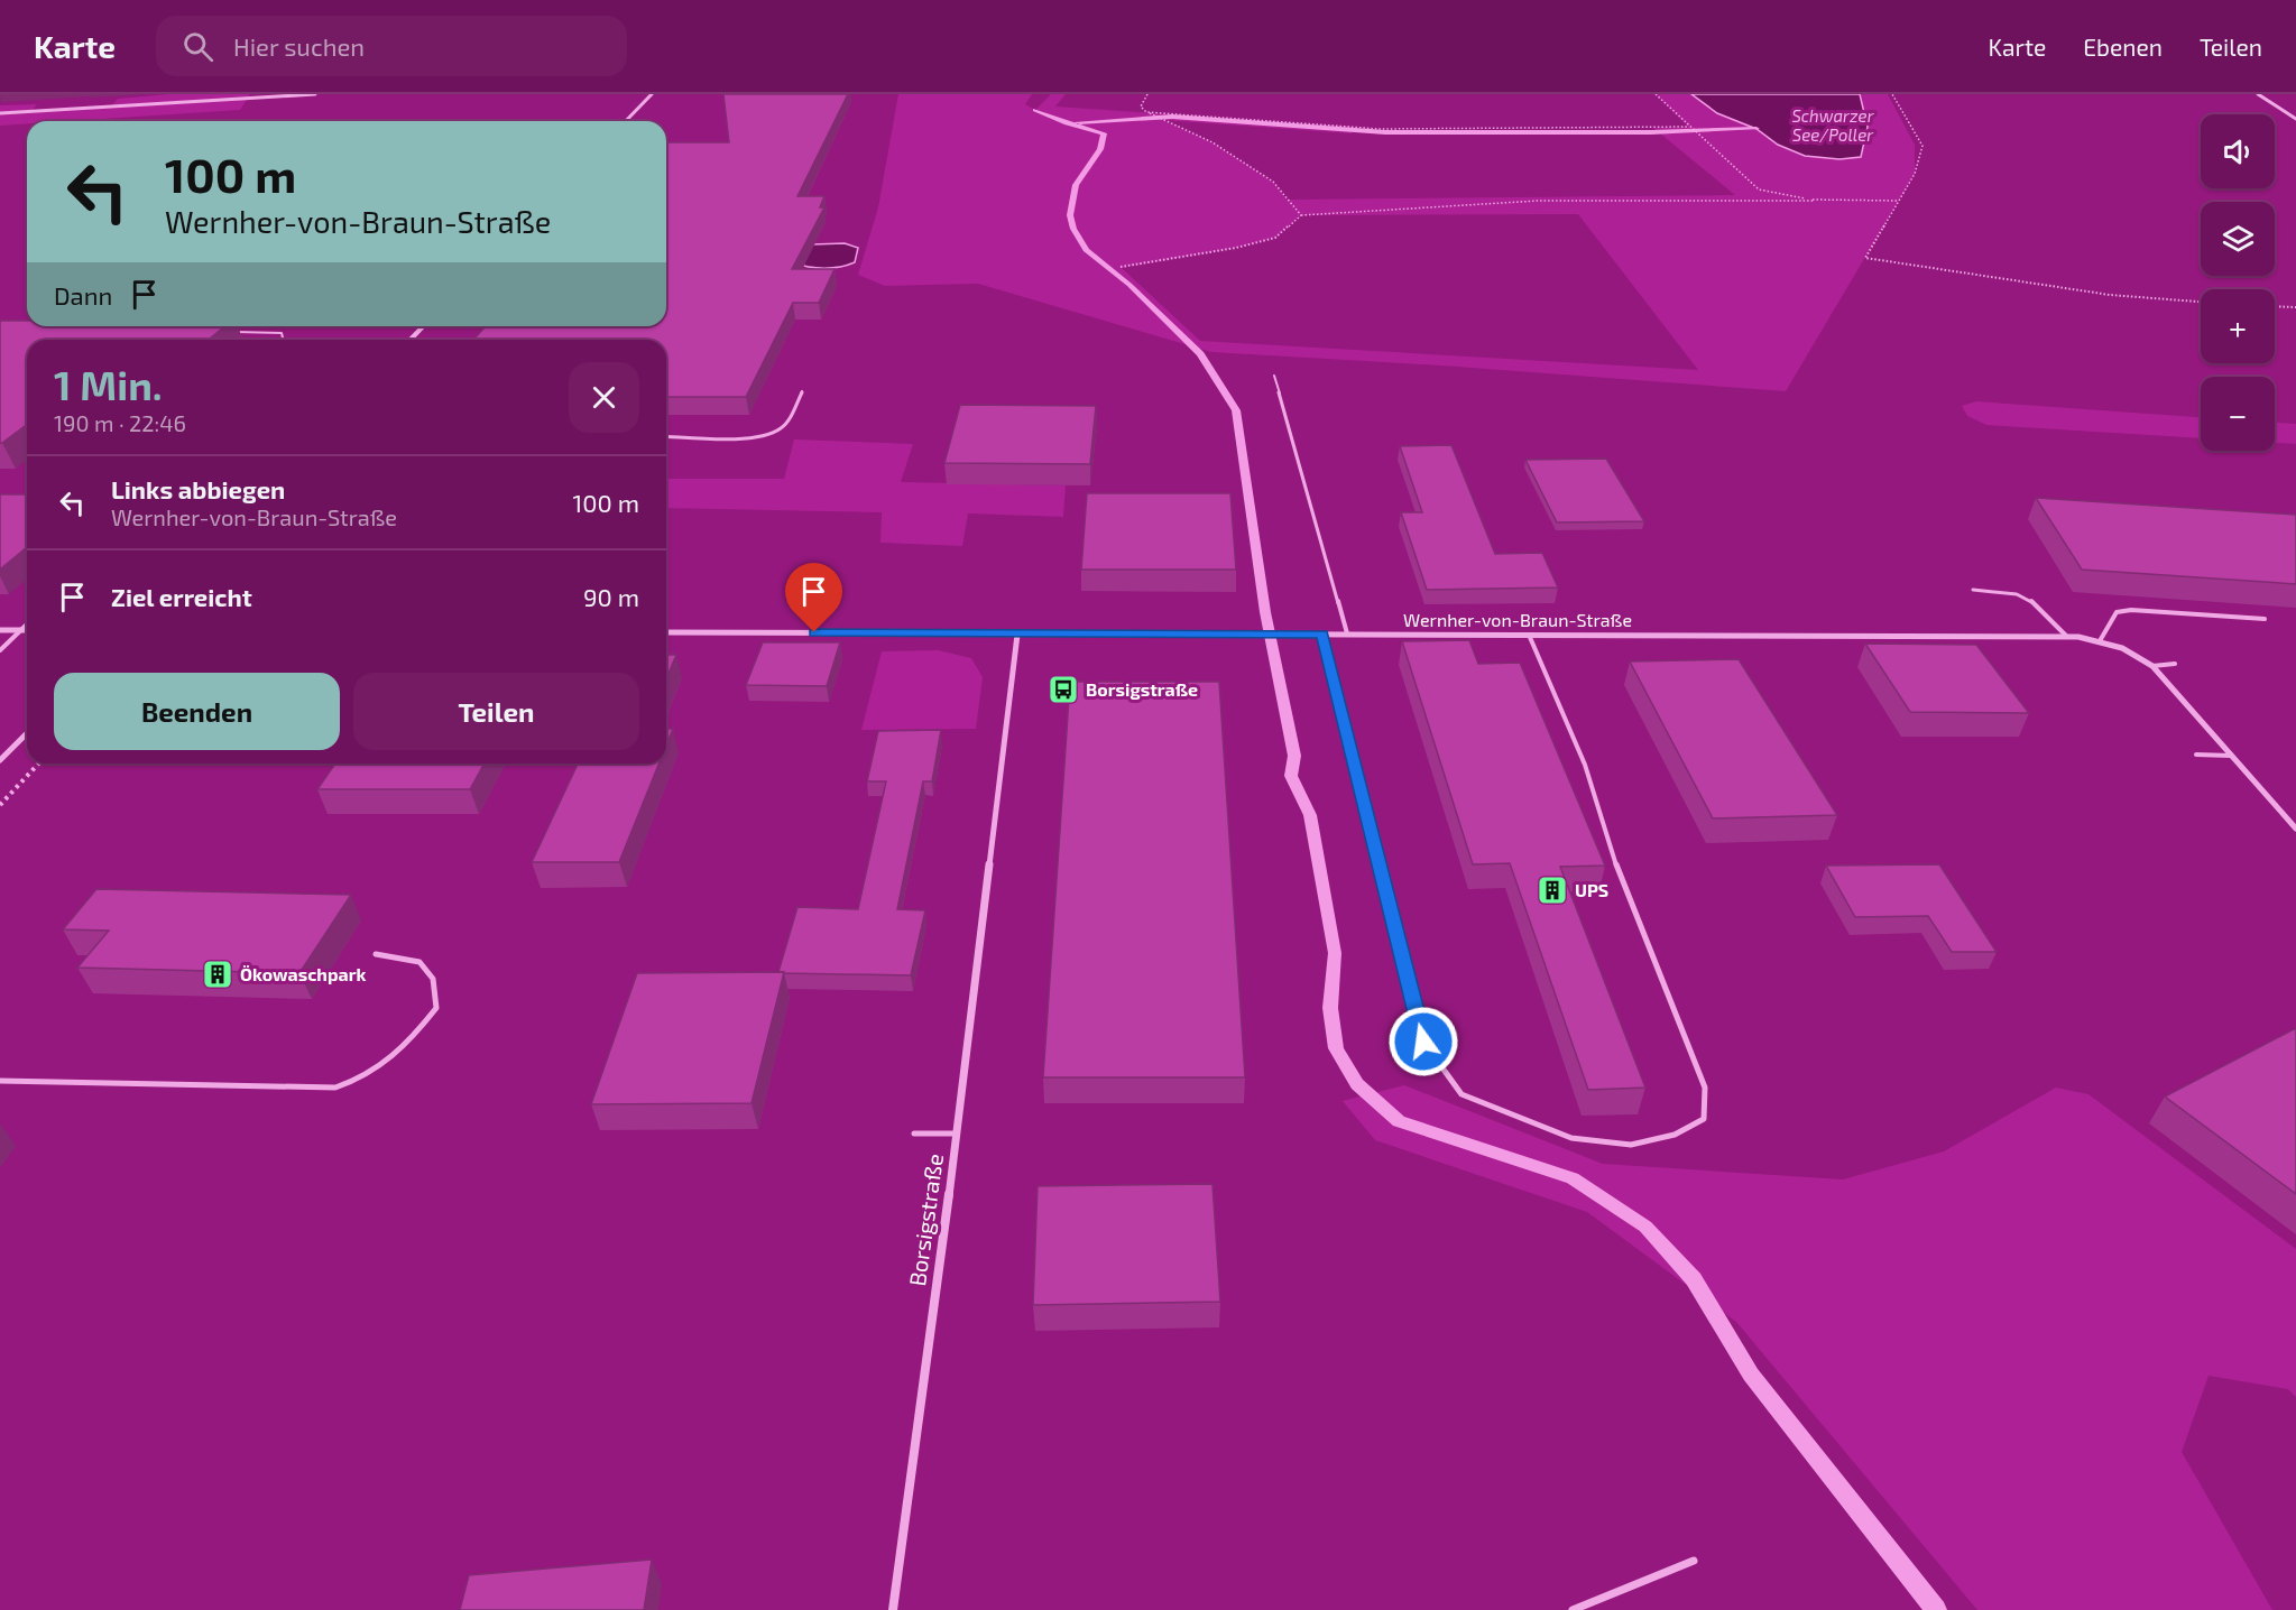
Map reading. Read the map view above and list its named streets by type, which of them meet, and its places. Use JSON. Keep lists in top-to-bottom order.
{
  "streets": {
    "street": ["Wernher-von-Braun-Straße", "Borsigstraße"]
  },
  "crossings": [
    ["Wernher-von-Braun-Straße", "Borsigstraße"]
  ],
  "water": ["Schwarzer See/Poller"],
  "places": {
    "bus stop": ["Borsigstraße"],
    "building": ["UPS", "Ökowaschpark"]
  },
  "page": {
    "header": "Karte",
    "search": "Hier suchen",
    "nav": ["Karte", "Ebenen", "Teilen"],
    "map_buttons": ["+", "−"],
    "turn": ["100 m", "Wernher-von-Braun-Straße"],
    "then": "Dann",
    "heading": ["1 Min.", "190 m · 22:46"],
    "list": [
      {
        "name": "Links abbiegen",
        "note": "Wernher-von-Braun-Straße",
        "value": "100 m"
      },
      {
        "name": "Ziel erreicht",
        "value": "90 m"
      }
    ],
    "buttons": ["Beenden", "Teilen"]
  }
}
